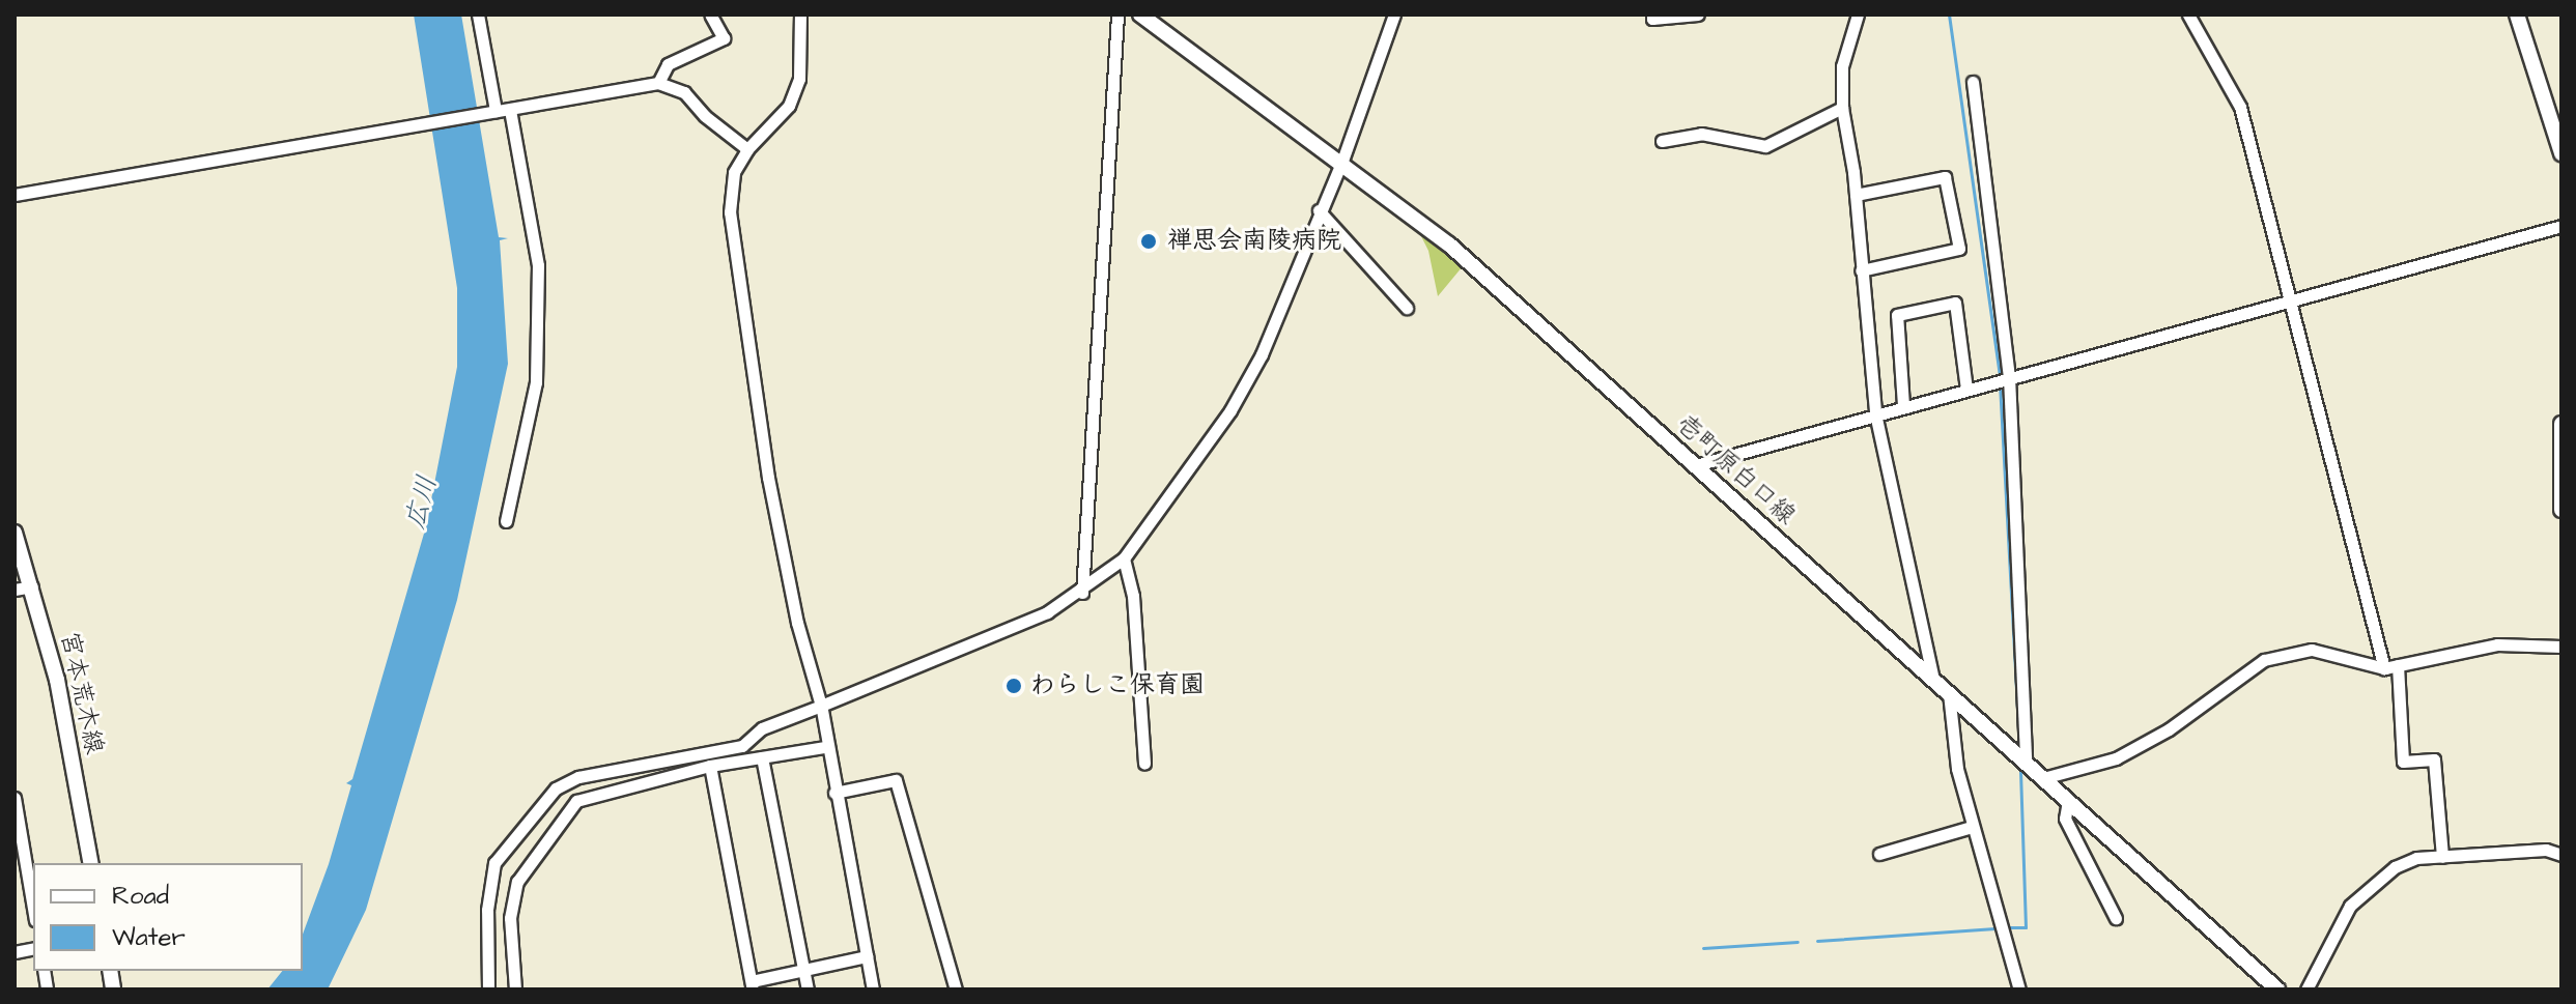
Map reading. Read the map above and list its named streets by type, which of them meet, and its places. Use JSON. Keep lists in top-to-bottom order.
{
  "streets": {
    "main road": ["壱町原白口線", "宮本荒木線"]
  },
  "water": ["広川"],
  "places": ["禅思会南陵病院", "わらしこ保育園"],
  "legend": ["Road", "Water"]
}
